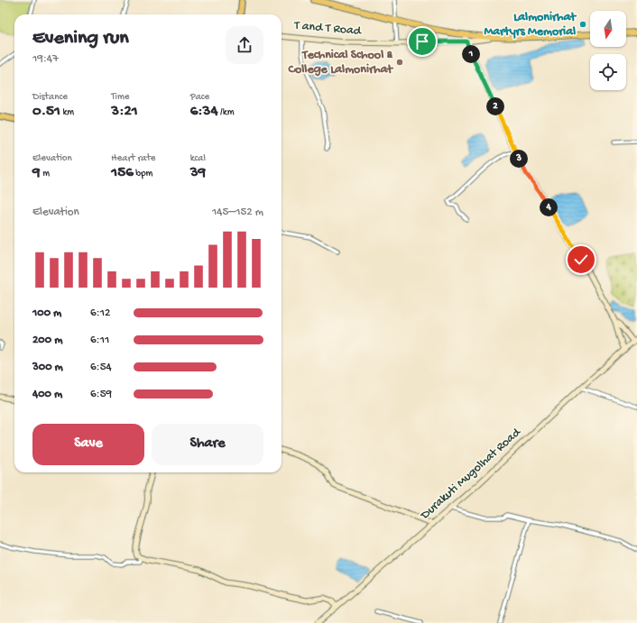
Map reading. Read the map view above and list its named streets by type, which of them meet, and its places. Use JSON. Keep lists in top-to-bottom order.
{
  "streets": {
    "main road": ["T and T Road", "Durakuti Mugolhat Road"]
  },
  "places": ["Lalmonirhat Martyrs Memorial", "Technical School & College Lalmonirhat"],
  "north": "bottom",
  "page": {
    "heading": ["Evening run", "19:47"],
    "pins": [
      "1",
      "2",
      "3",
      "4"
    ],
    "stats": [
      ["Distance", "0.51 km"],
      ["Time", "3:21"],
      ["Pace", "6:34 /km"],
      ["Elevation", "9 m"],
      ["Heart rate", "156 bpm"],
      ["kcal", "39"]
    ],
    "chart": ["Elevation", "145–152 m"],
    "list": [
      {
        "name": "100 m",
        "note": "6:12"
      },
      {
        "name": "200 m",
        "note": "6:11"
      },
      {
        "name": "300 m",
        "note": "6:54"
      },
      {
        "name": "400 m",
        "note": "6:59"
      }
    ],
    "buttons": ["Save", "Share"]
  }
}
